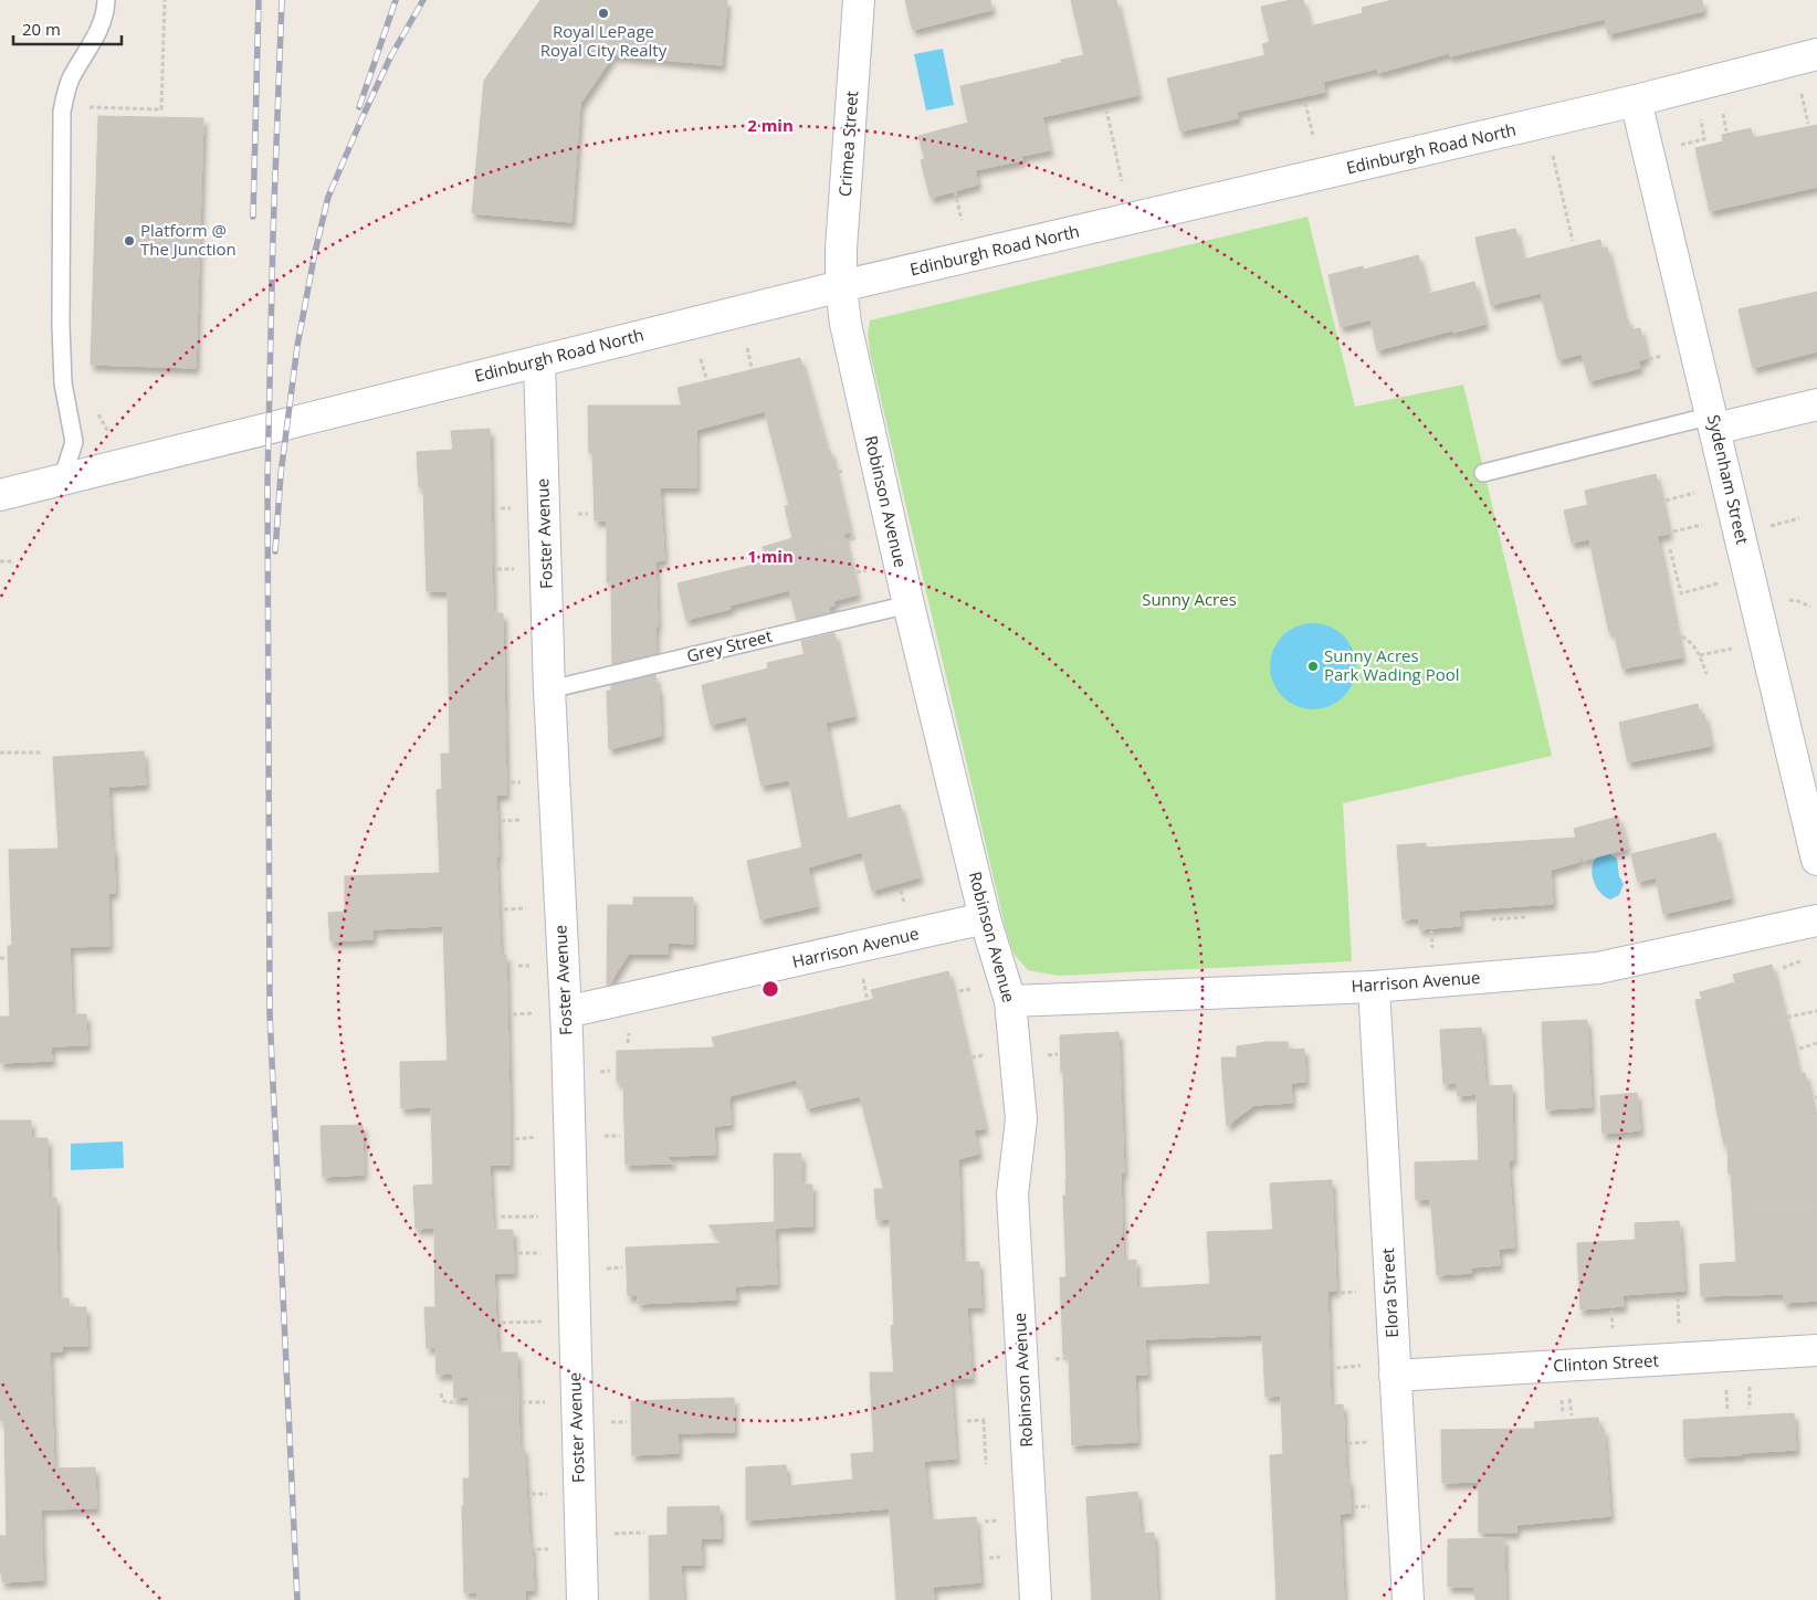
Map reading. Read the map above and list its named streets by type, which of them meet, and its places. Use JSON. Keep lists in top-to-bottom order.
{
  "streets": {
    "street": [
      "Crimea Street",
      "Edinburgh Road North",
      "Sydenham Street",
      "Robinson Avenue",
      "Foster Avenue",
      "Harrison Avenue",
      "Elora Street",
      "Clinton Street"
    ],
    "lane": ["Grey Street"]
  },
  "crossings": [
    ["Crimea Street", "Edinburgh Road North"],
    ["Crimea Street", "Robinson Avenue"],
    ["Edinburgh Road North", "Sydenham Street"],
    ["Edinburgh Road North", "Robinson Avenue"],
    ["Edinburgh Road North", "Foster Avenue"],
    ["Robinson Avenue", "Grey Street"],
    ["Robinson Avenue", "Harrison Avenue"],
    ["Foster Avenue", "Grey Street"],
    ["Foster Avenue", "Harrison Avenue"],
    ["Harrison Avenue", "Elora Street"],
    ["Elora Street", "Clinton Street"]
  ],
  "parks": ["Sunny Acres"],
  "places": ["Royal LePage Royal City Realty", "Platform @ The Junction", "Sunny Acres Park Wading Pool"],
  "scale_bar": "20 m",
  "rings": ["2 min", "1 min"]
}
